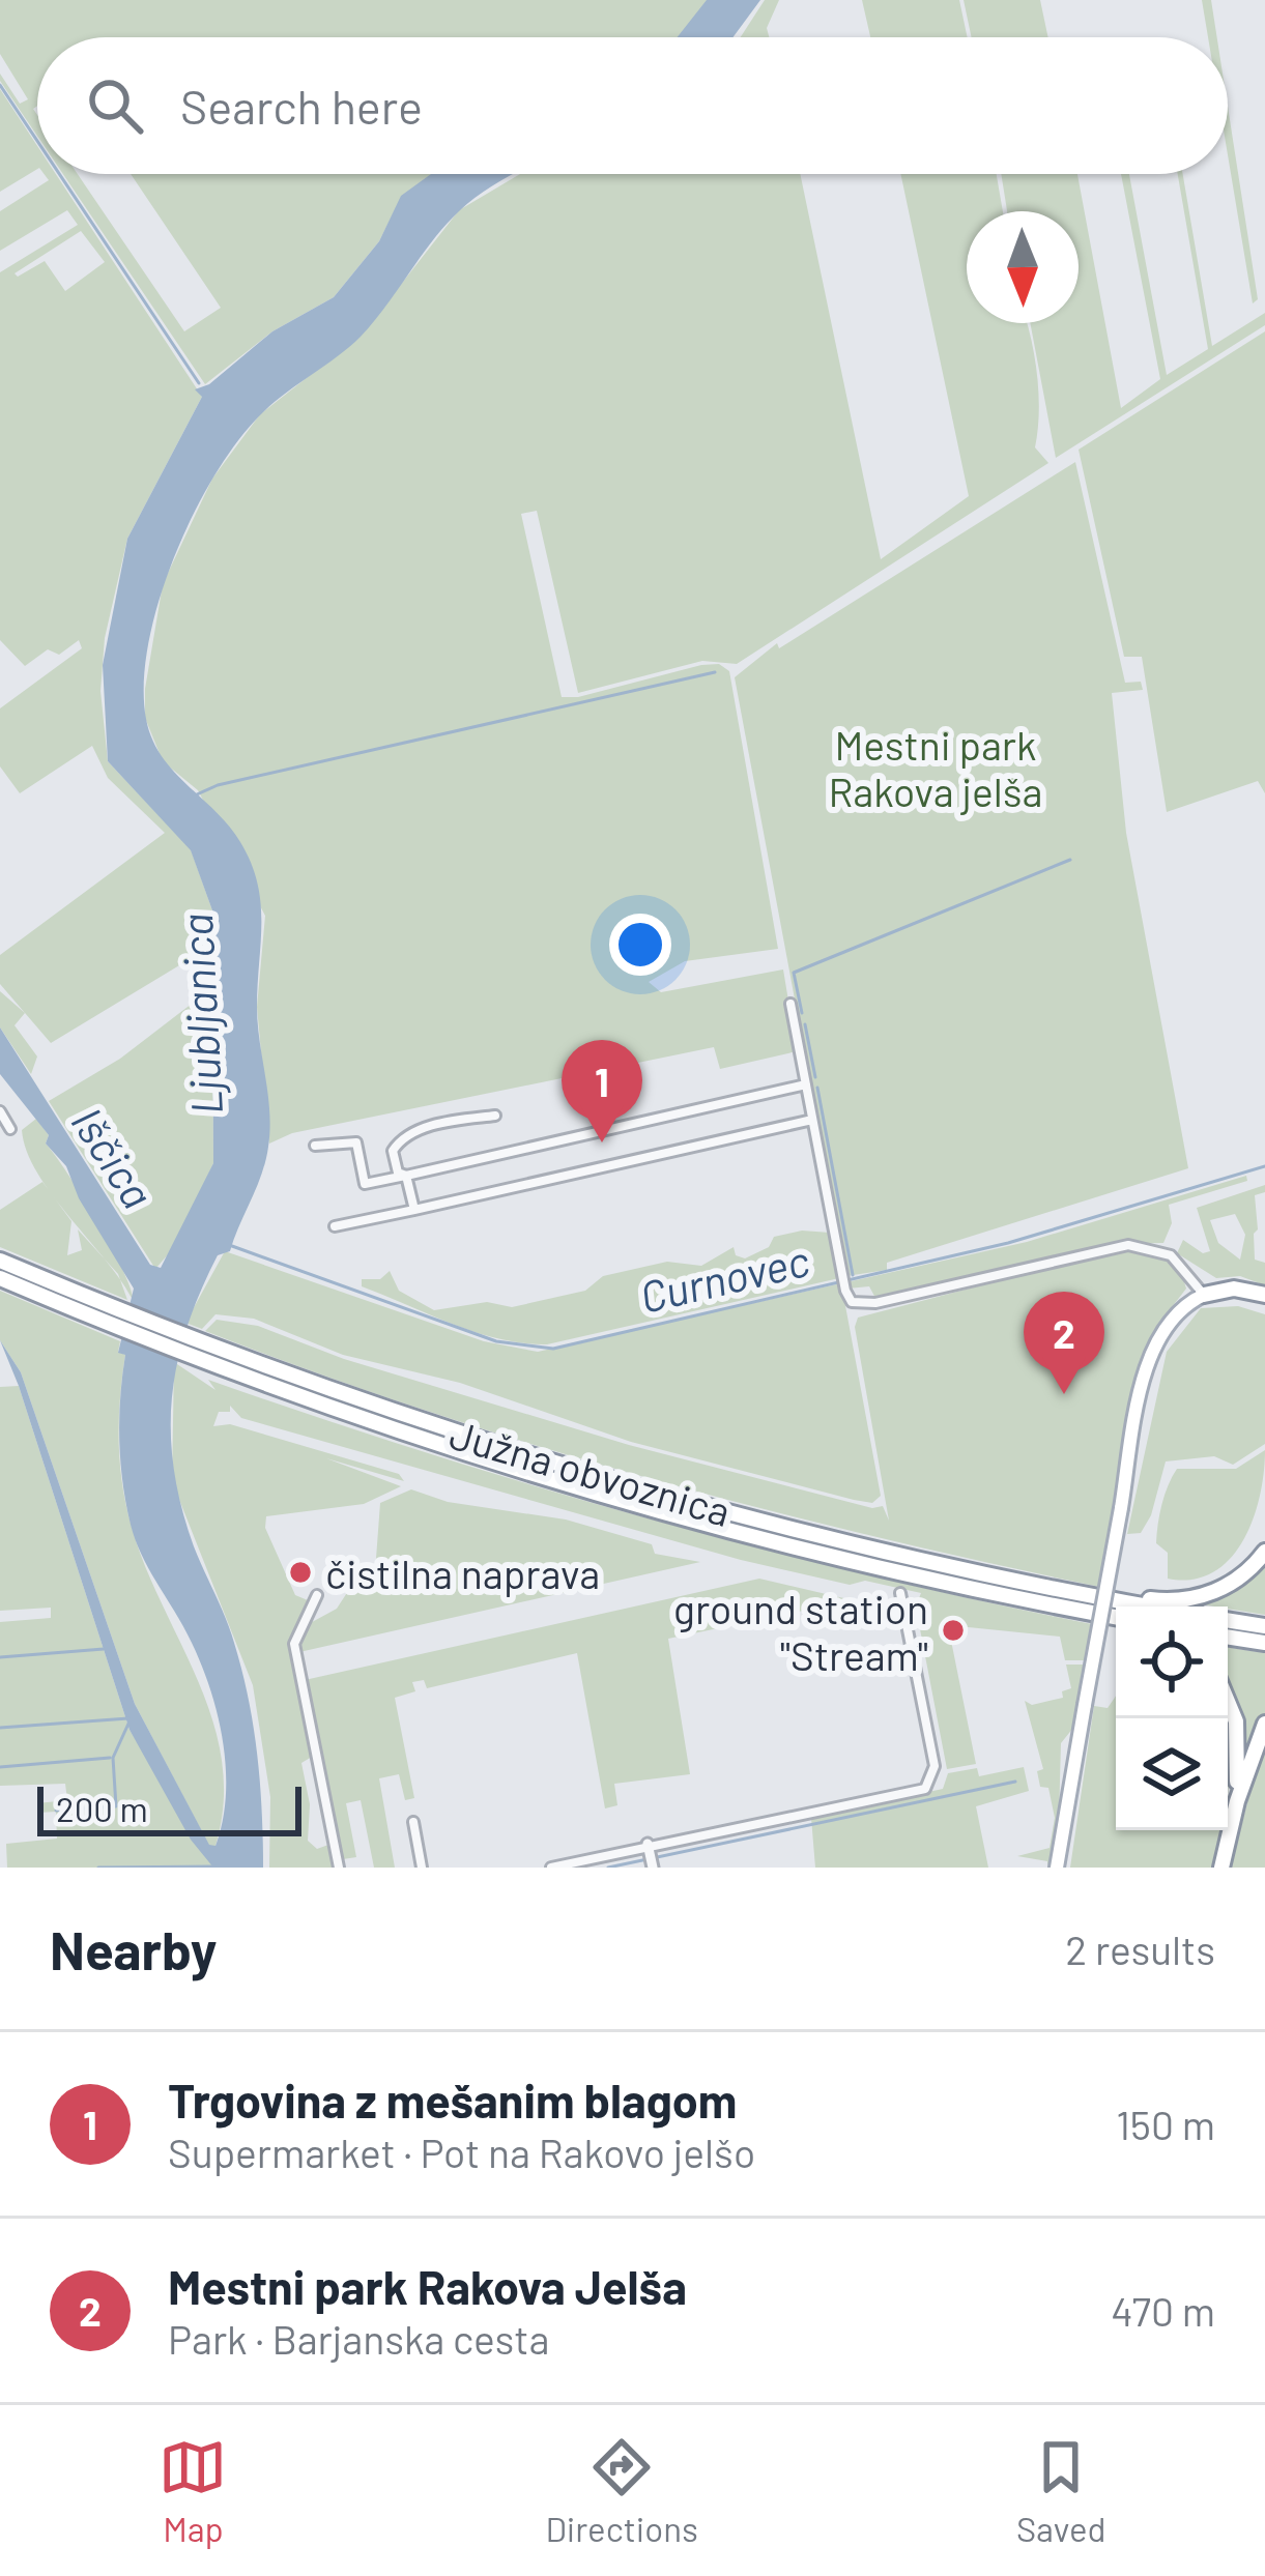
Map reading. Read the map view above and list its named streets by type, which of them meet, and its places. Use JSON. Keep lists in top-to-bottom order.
{
  "streets": {
    "highway": ["Južna obvoznica"]
  },
  "water": ["Ljubljanica", "Iščica", "Curnovec"],
  "parks": ["Mestni park Rakova jelša"],
  "places": ["čistilna naprava", "ground station \"Stream\""],
  "scale_bar": "200 m",
  "north": "bottom",
  "page": {
    "search": "Search here",
    "pins": ["1", "2"],
    "scale": "200 m",
    "heading": ["Nearby", "2 results"],
    "list": [
      {
        "mark": "1",
        "name": "Trgovina z mešanim blagom",
        "note": "Supermarket · Pot na Rakovo jelšo",
        "value": "150 m"
      },
      {
        "mark": "2",
        "name": "Mestni park Rakova Jelša",
        "note": "Park · Barjanska cesta",
        "value": "470 m"
      }
    ],
    "nav": ["Map", "Directions", "Saved"]
  }
}
